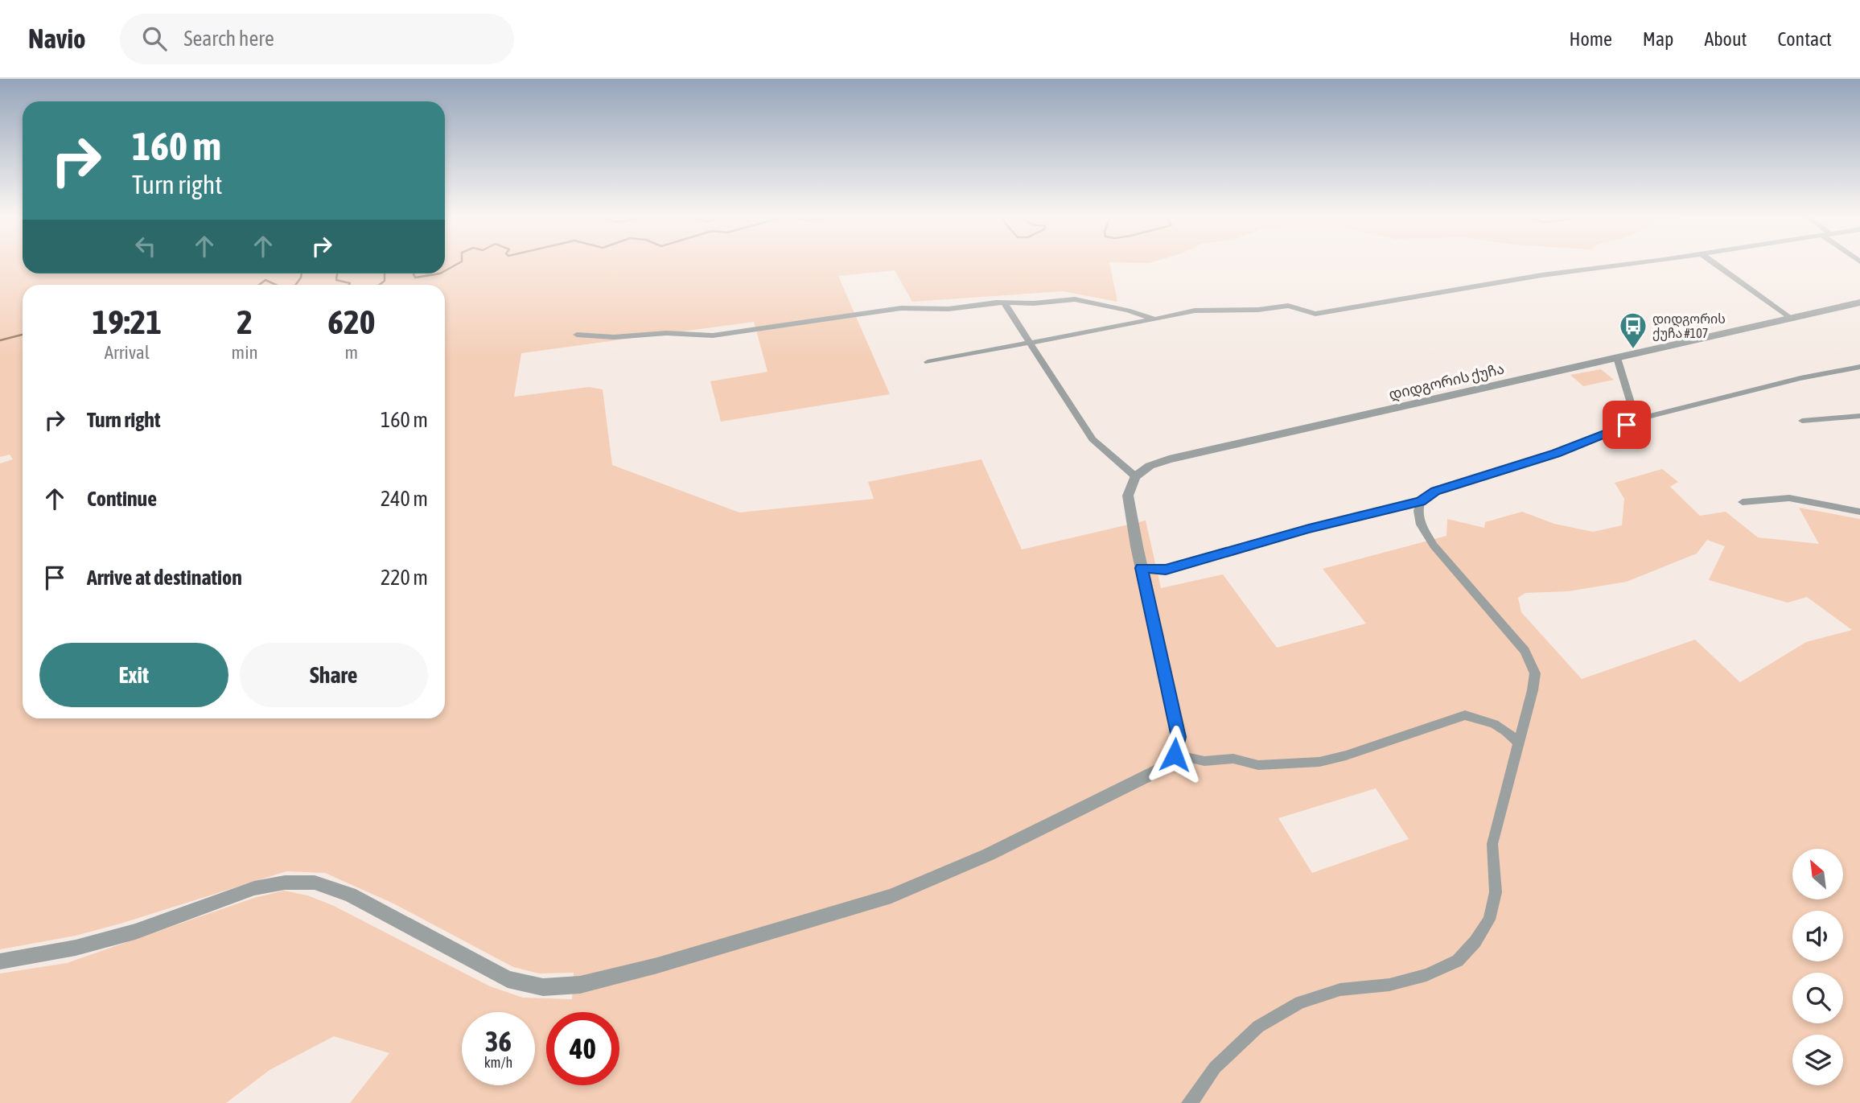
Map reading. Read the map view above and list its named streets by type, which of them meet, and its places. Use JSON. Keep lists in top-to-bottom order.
{
  "streets": {
    "street": ["დიდგორის ქუჩა"]
  },
  "places": {
    "bus stop": ["დიდგორის ქუჩა #107"]
  },
  "north": "top left",
  "page": {
    "header": "Navio",
    "search": "Search here",
    "nav": [
      "Home",
      "Map",
      "About",
      "Contact"
    ],
    "turn": ["160 m", "Turn right"],
    "eta": [
      "19:21",
      "Arrival",
      "2",
      "min",
      "620",
      "m"
    ],
    "list": [
      {
        "name": "Turn right",
        "value": "160 m"
      },
      {
        "name": "Continue",
        "value": "240 m"
      },
      {
        "name": "Arrive at destination",
        "value": "220 m"
      }
    ],
    "buttons": ["Exit", "Share"],
    "speed": "36 km/h",
    "limit": "40"
  }
}
